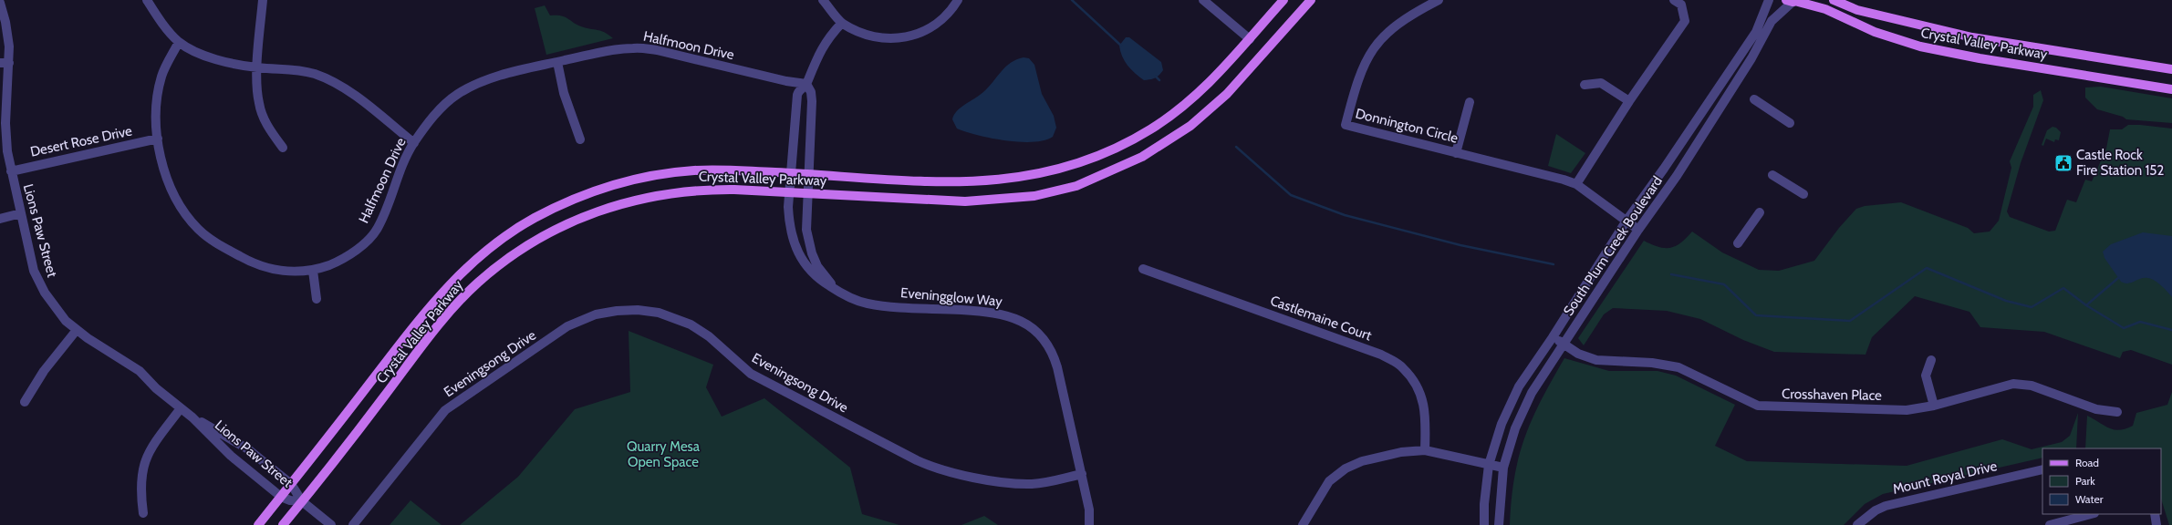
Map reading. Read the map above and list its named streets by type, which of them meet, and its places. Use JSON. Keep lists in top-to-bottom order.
{
  "streets": {
    "main road": ["Crystal Valley Parkway"],
    "street": [
      "Halfmoon Drive",
      "Donnington Circle",
      "Desert Rose Drive",
      "Lions Paw Street",
      "South Plum Creek Boulevard",
      "Eveningglow Way",
      "Castlemaine Court",
      "Eveningsong Drive",
      "Crosshaven Place",
      "Mount Royal Drive"
    ]
  },
  "crossings": [
    ["Crystal Valley Parkway", "Lions Paw Street"],
    ["Crystal Valley Parkway", "South Plum Creek Boulevard"],
    ["Crystal Valley Parkway", "Eveningglow Way"],
    ["Halfmoon Drive", "Desert Rose Drive"],
    ["Halfmoon Drive", "Eveningglow Way"],
    ["Donnington Circle", "South Plum Creek Boulevard"],
    ["Desert Rose Drive", "Lions Paw Street"],
    ["South Plum Creek Boulevard", "Crosshaven Place"],
    ["Eveningglow Way", "Eveningsong Drive"]
  ],
  "parks": ["Quarry Mesa Open Space"],
  "places": {
    "public building": ["Castle Rock Fire Station 152"]
  },
  "legend": ["Road", "Park", "Water"]
}
